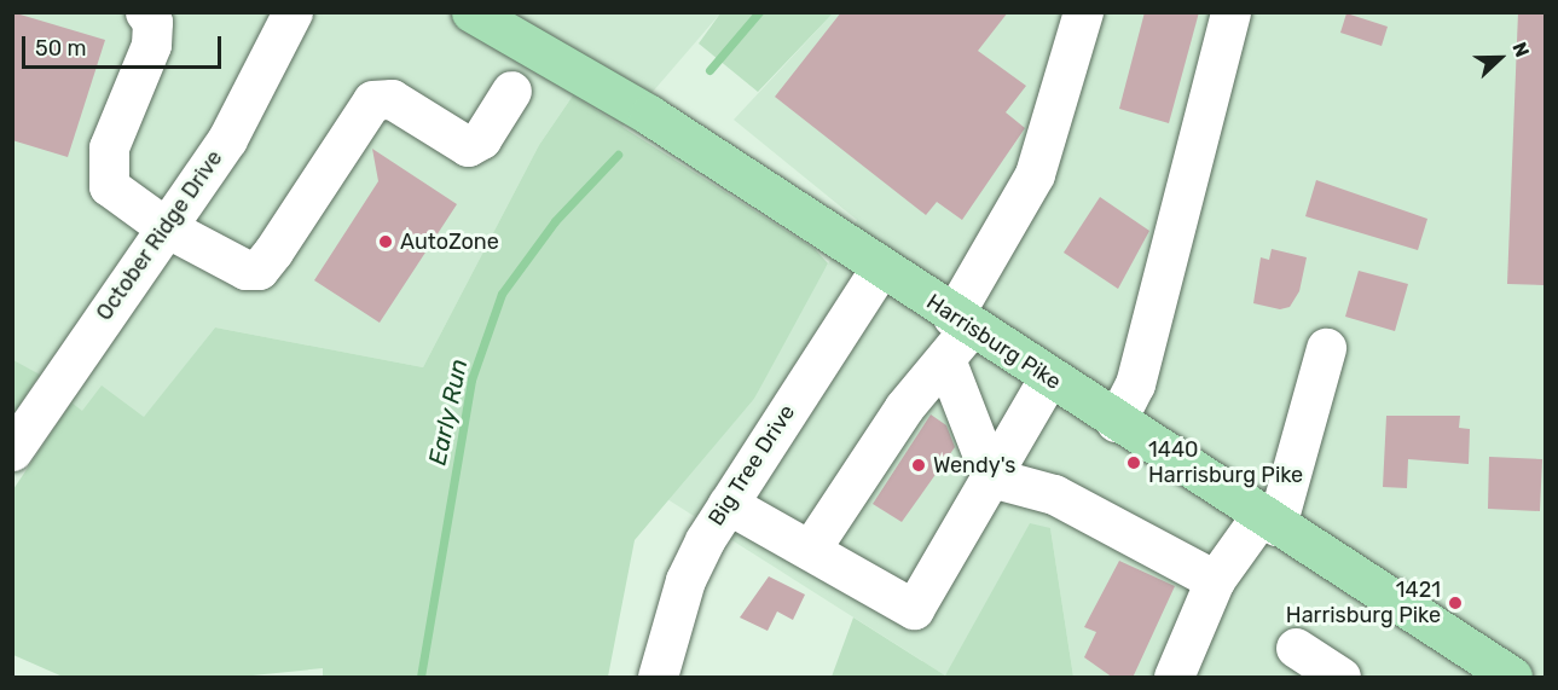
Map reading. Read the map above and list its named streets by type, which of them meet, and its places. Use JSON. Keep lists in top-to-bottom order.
{
  "streets": {
    "main road": ["Harrisburg Pike"],
    "street": ["October Ridge Drive", "Big Tree Drive"]
  },
  "crossings": [
    ["Harrisburg Pike", "Big Tree Drive"]
  ],
  "water": ["Early Run"],
  "places": [
    "AutoZone",
    "1440 Harrisburg Pike",
    "Wendy's",
    "1421 Harrisburg Pike"
  ],
  "scale_bar": "50 m",
  "north": "right"
}
